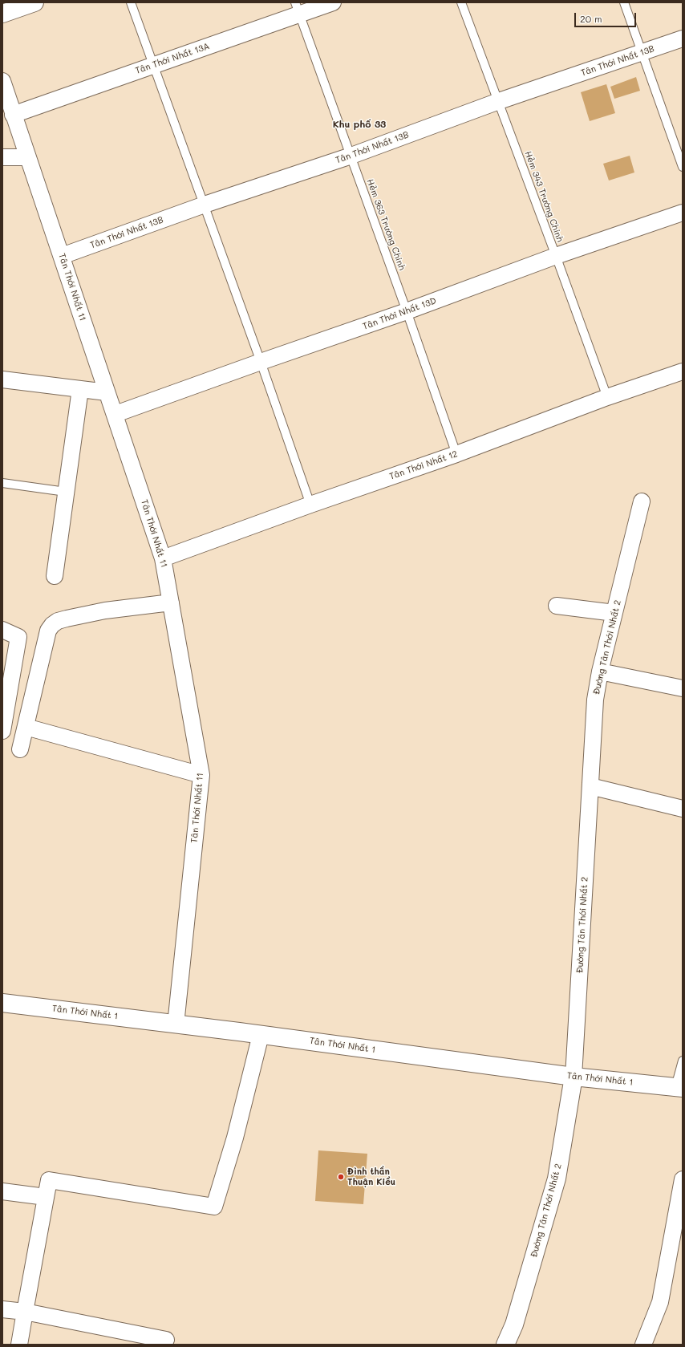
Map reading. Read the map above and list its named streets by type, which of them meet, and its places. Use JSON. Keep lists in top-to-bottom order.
{
  "streets": {
    "street": [
      "Tân Thới Nhất 13A",
      "Tân Thới Nhất 13B",
      "Tân Thới Nhất 11",
      "Tân Thới Nhất 13D",
      "Tân Thới Nhất 12",
      "Đường Tân Thới Nhất 2",
      "Tân Thới Nhất 1"
    ],
    "lane": ["Hẻm 343 Trường Chinh", "Hẻm 363 Trường Chinh"]
  },
  "crossings": [
    ["Tân Thới Nhất 13A", "Hẻm 363 Trường Chinh"],
    ["Tân Thới Nhất 13A", "Tân Thới Nhất 11"],
    ["Tân Thới Nhất 13B", "Hẻm 343 Trường Chinh"],
    ["Tân Thới Nhất 13B", "Hẻm 363 Trường Chinh"],
    ["Tân Thới Nhất 13B", "Tân Thới Nhất 11"],
    ["Hẻm 343 Trường Chinh", "Tân Thới Nhất 13D"],
    ["Hẻm 343 Trường Chinh", "Tân Thới Nhất 12"],
    ["Hẻm 363 Trường Chinh", "Tân Thới Nhất 13D"],
    ["Hẻm 363 Trường Chinh", "Tân Thới Nhất 12"],
    ["Tân Thới Nhất 11", "Tân Thới Nhất 13D"],
    ["Tân Thới Nhất 11", "Tân Thới Nhất 12"],
    ["Tân Thới Nhất 11", "Tân Thới Nhất 1"],
    ["Đường Tân Thới Nhất 2", "Tân Thới Nhất 1"]
  ],
  "districts": ["Khu phố 33"],
  "places": ["Đình thần Thuận Kiều"],
  "scale_bar": "20 m"
}
